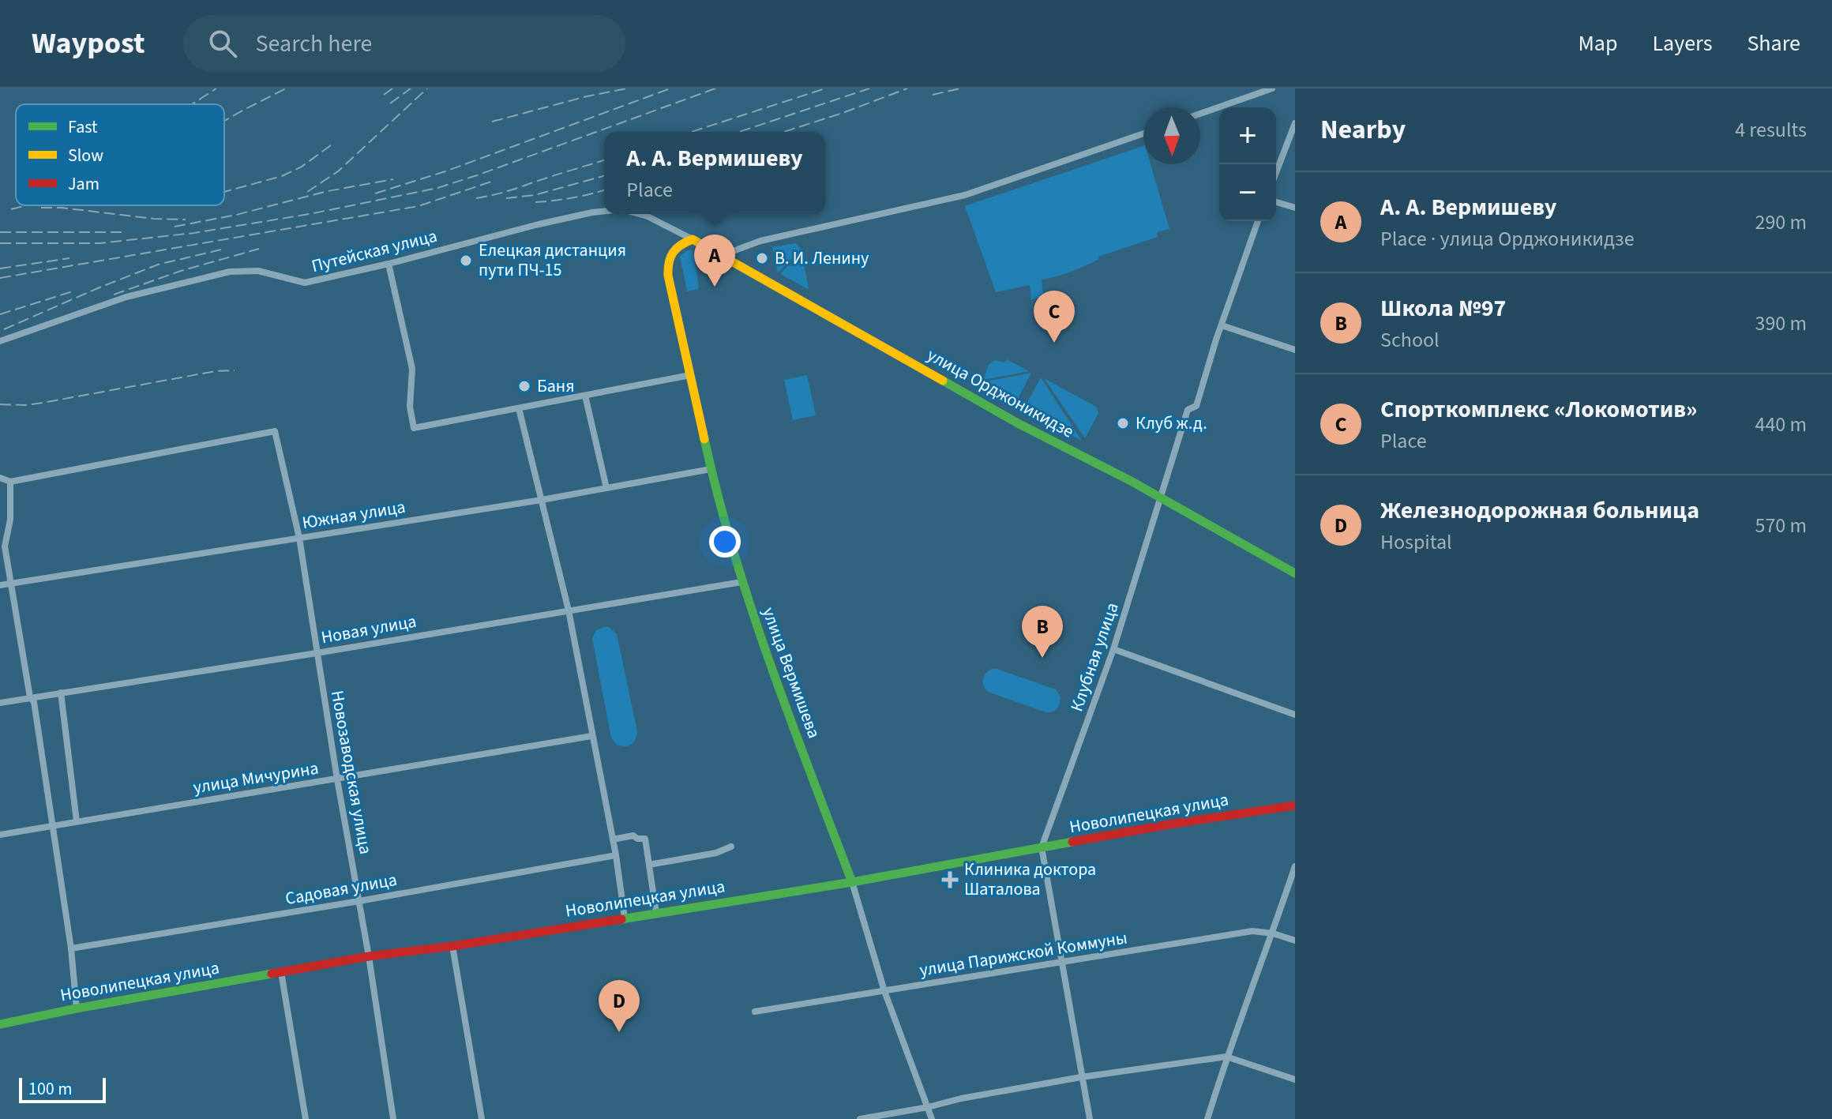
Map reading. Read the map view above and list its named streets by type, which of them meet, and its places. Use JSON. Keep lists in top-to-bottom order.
{
  "streets": {
    "street": [
      "Путейская улица",
      "улица Орджоникидзе",
      "Южная улица",
      "Новая улица",
      "Клубная улица",
      "улица Вермишева",
      "Новозаводская улица",
      "улица Мичурина",
      "Новолипецкая улица",
      "Садовая улица",
      "улица Парижской Коммуны"
    ]
  },
  "crossings": [
    ["Путейская улица", "улица Орджоникидзе"],
    ["Путейская улица", "улица Вермишева"],
    ["улица Орджоникидзе", "Клубная улица"],
    ["улица Орджоникидзе", "улица Вермишева"],
    ["Южная улица", "улица Вермишева"],
    ["Южная улица", "Новозаводская улица"],
    ["Новая улица", "улица Вермишева"],
    ["Новая улица", "Новозаводская улица"],
    ["Клубная улица", "Новолипецкая улица"],
    ["Клубная улица", "улица Парижской Коммуны"],
    ["улица Вермишева", "Новолипецкая улица"],
    ["улица Вермишева", "улица Парижской Коммуны"],
    ["Новозаводская улица", "улица Мичурина"],
    ["Новозаводская улица", "Новолипецкая улица"],
    ["Новозаводская улица", "Садовая улица"]
  ],
  "places": {
    "other": [
      "В. И. Ленину",
      "Елецкая дистанция пути ПЧ-15",
      "Баня",
      "Клуб ж.д."
    ],
    "health": ["Клиника доктора Шаталова"]
  },
  "legend": ["Fast", "Slow", "Jam"],
  "scale_bar": "100 m",
  "north": "bottom",
  "page": {
    "header": "Waypost",
    "search": "Search here",
    "nav": ["Map", "Layers", "Share"],
    "heading": ["Nearby", "4 results"],
    "map_buttons": ["+", "−"],
    "popup": ["А. А. Вермишеву", "Place"],
    "list": [
      {
        "mark": "A",
        "name": "А. А. Вермишеву",
        "note": "Place · улица Орджоникидзе",
        "value": "290 m"
      },
      {
        "mark": "B",
        "name": "Школа №97",
        "note": "School",
        "value": "390 m"
      },
      {
        "mark": "C",
        "name": "Спорткомплекс «Локомотив»",
        "note": "Place",
        "value": "440 m"
      },
      {
        "mark": "D",
        "name": "Железнодорожная больница",
        "note": "Hospital",
        "value": "570 m"
      }
    ],
    "pins": [
      "A",
      "C",
      "B",
      "D"
    ],
    "scale": "100 m"
  }
}
